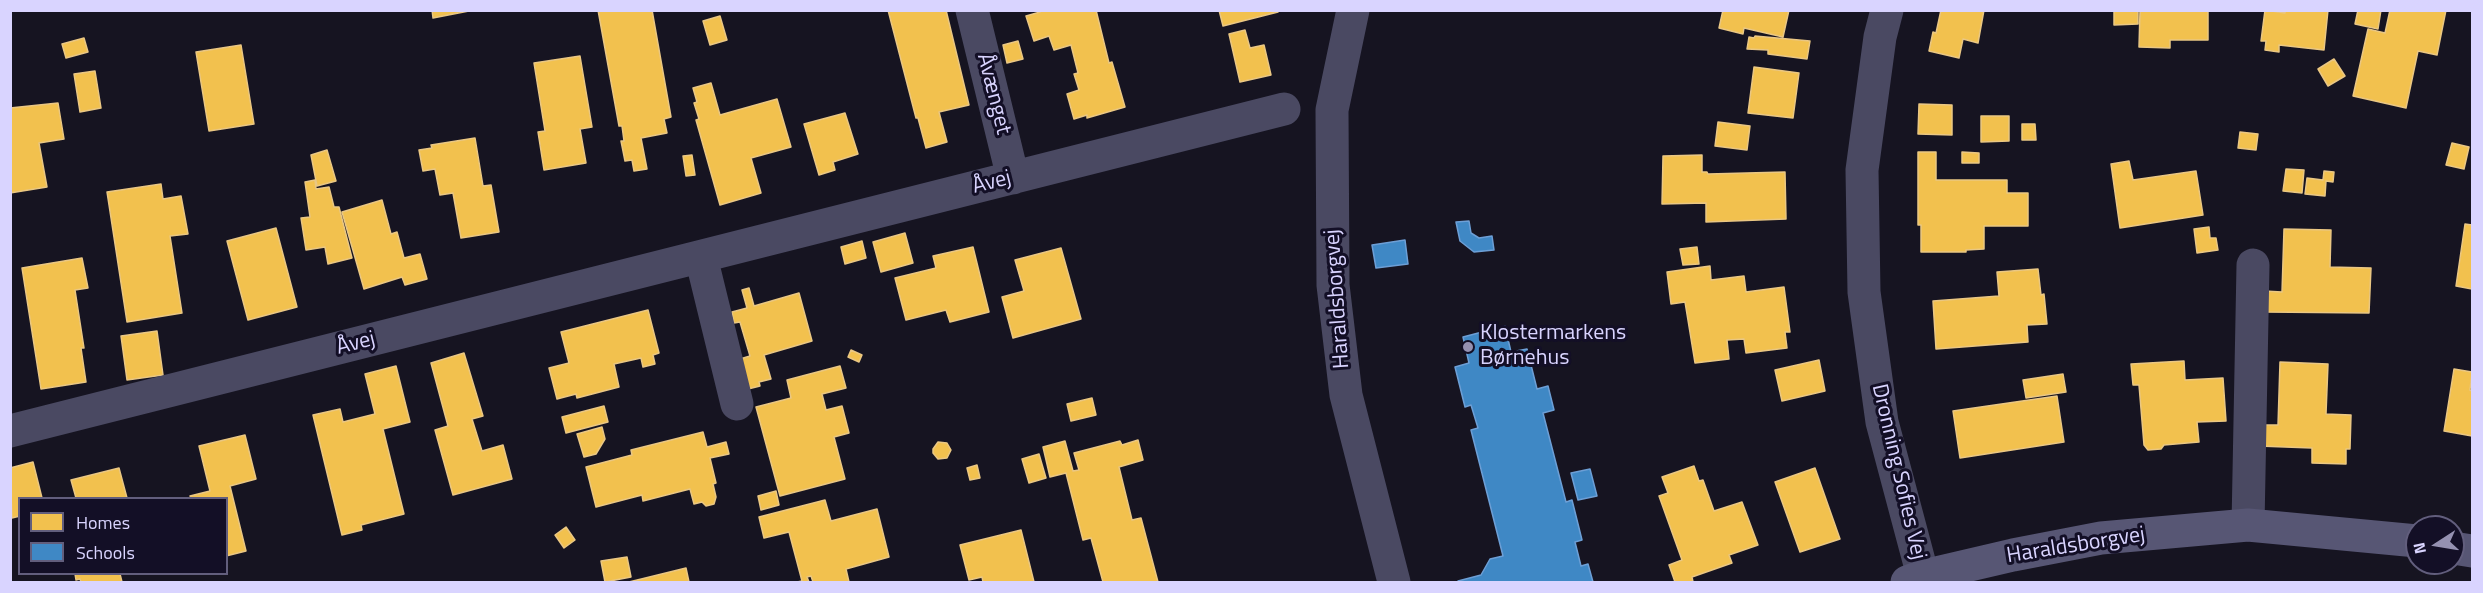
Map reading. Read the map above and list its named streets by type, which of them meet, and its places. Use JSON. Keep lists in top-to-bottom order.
{
  "streets": {
    "street": [
      "Åvænget",
      "Åvej",
      "Haraldsborgvej",
      "Dronning Sofies Vej"
    ]
  },
  "crossings": [
    ["Åvænget", "Åvej"],
    ["Haraldsborgvej", "Dronning Sofies Vej"]
  ],
  "places": ["Klostermarkens Børnehus"],
  "legend": ["Homes", "Schools"],
  "north": "left"
}
